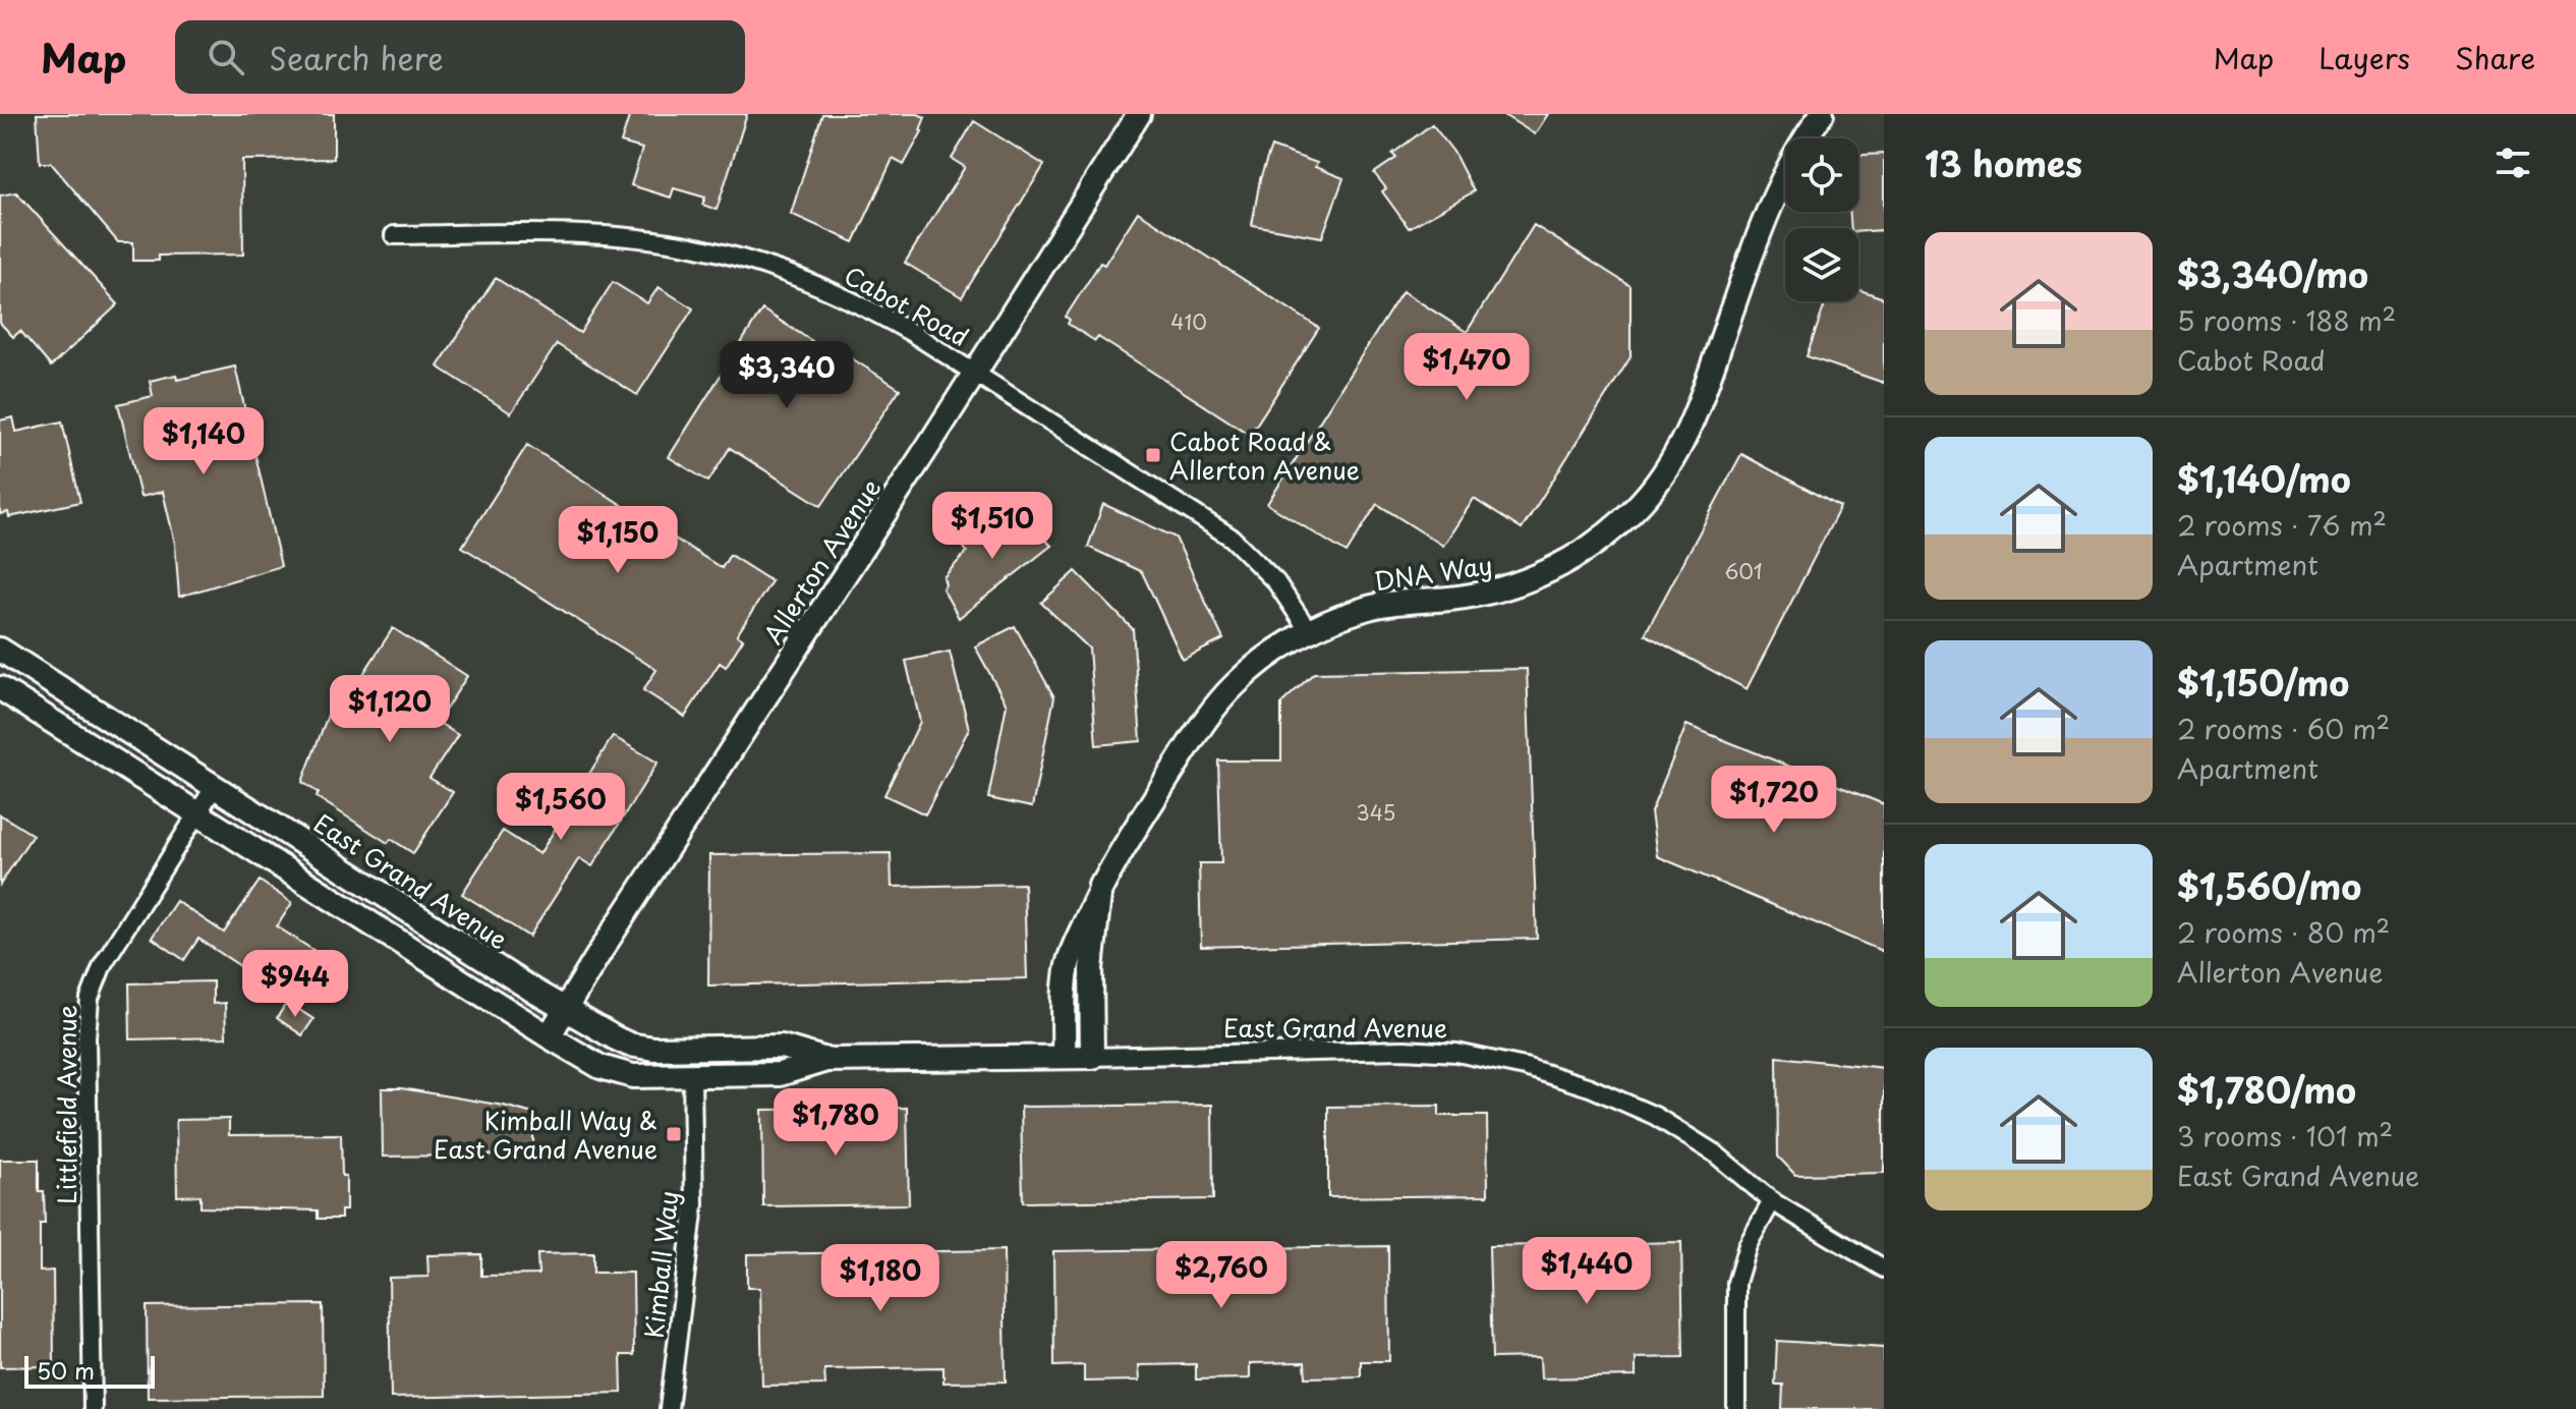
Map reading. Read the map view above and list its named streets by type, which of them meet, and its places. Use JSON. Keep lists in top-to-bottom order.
{
  "streets": {
    "main road": ["Allerton Avenue", "DNA Way", "East Grand Avenue"],
    "street": ["Cabot Road", "Littlefield Avenue", "Kimball Way"]
  },
  "crossings": [
    ["Cabot Road", "Allerton Avenue"],
    ["Cabot Road", "DNA Way"],
    ["Allerton Avenue", "East Grand Avenue"],
    ["DNA Way", "East Grand Avenue"],
    ["East Grand Avenue", "Littlefield Avenue"],
    ["East Grand Avenue", "Kimball Way"]
  ],
  "places": {
    "transit": ["Cabot Road & Allerton Avenue", "Kimball Way & East Grand Avenue"]
  },
  "house_numbers": ["410", "601", "345"],
  "scale_bar": "50 m",
  "page": {
    "header": "Map",
    "search": "Search here",
    "nav": ["Map", "Layers", "Share"],
    "heading": "13 homes",
    "list": [
      {
        "name": "$3,340/mo",
        "note": "5 rooms · 188 m² · Cabot Road"
      },
      {
        "name": "$1,140/mo",
        "note": "2 rooms · 76 m² · Apartment"
      },
      {
        "name": "$1,150/mo",
        "note": "2 rooms · 60 m² · Apartment"
      },
      {
        "name": "$1,560/mo",
        "note": "2 rooms · 80 m² · Allerton Avenue"
      },
      {
        "name": "$1,780/mo",
        "note": "3 rooms · 101 m² · East Grand Avenue"
      }
    ],
    "price": [
      "$1,470",
      "$3,340",
      "$1,140",
      "$1,510",
      "$1,150",
      "$1,120",
      "$1,720",
      "$1,560",
      "$944",
      "$1,780",
      "$1,440",
      "$2,760",
      "$1,180"
    ],
    "scale": "50 m"
  }
}
